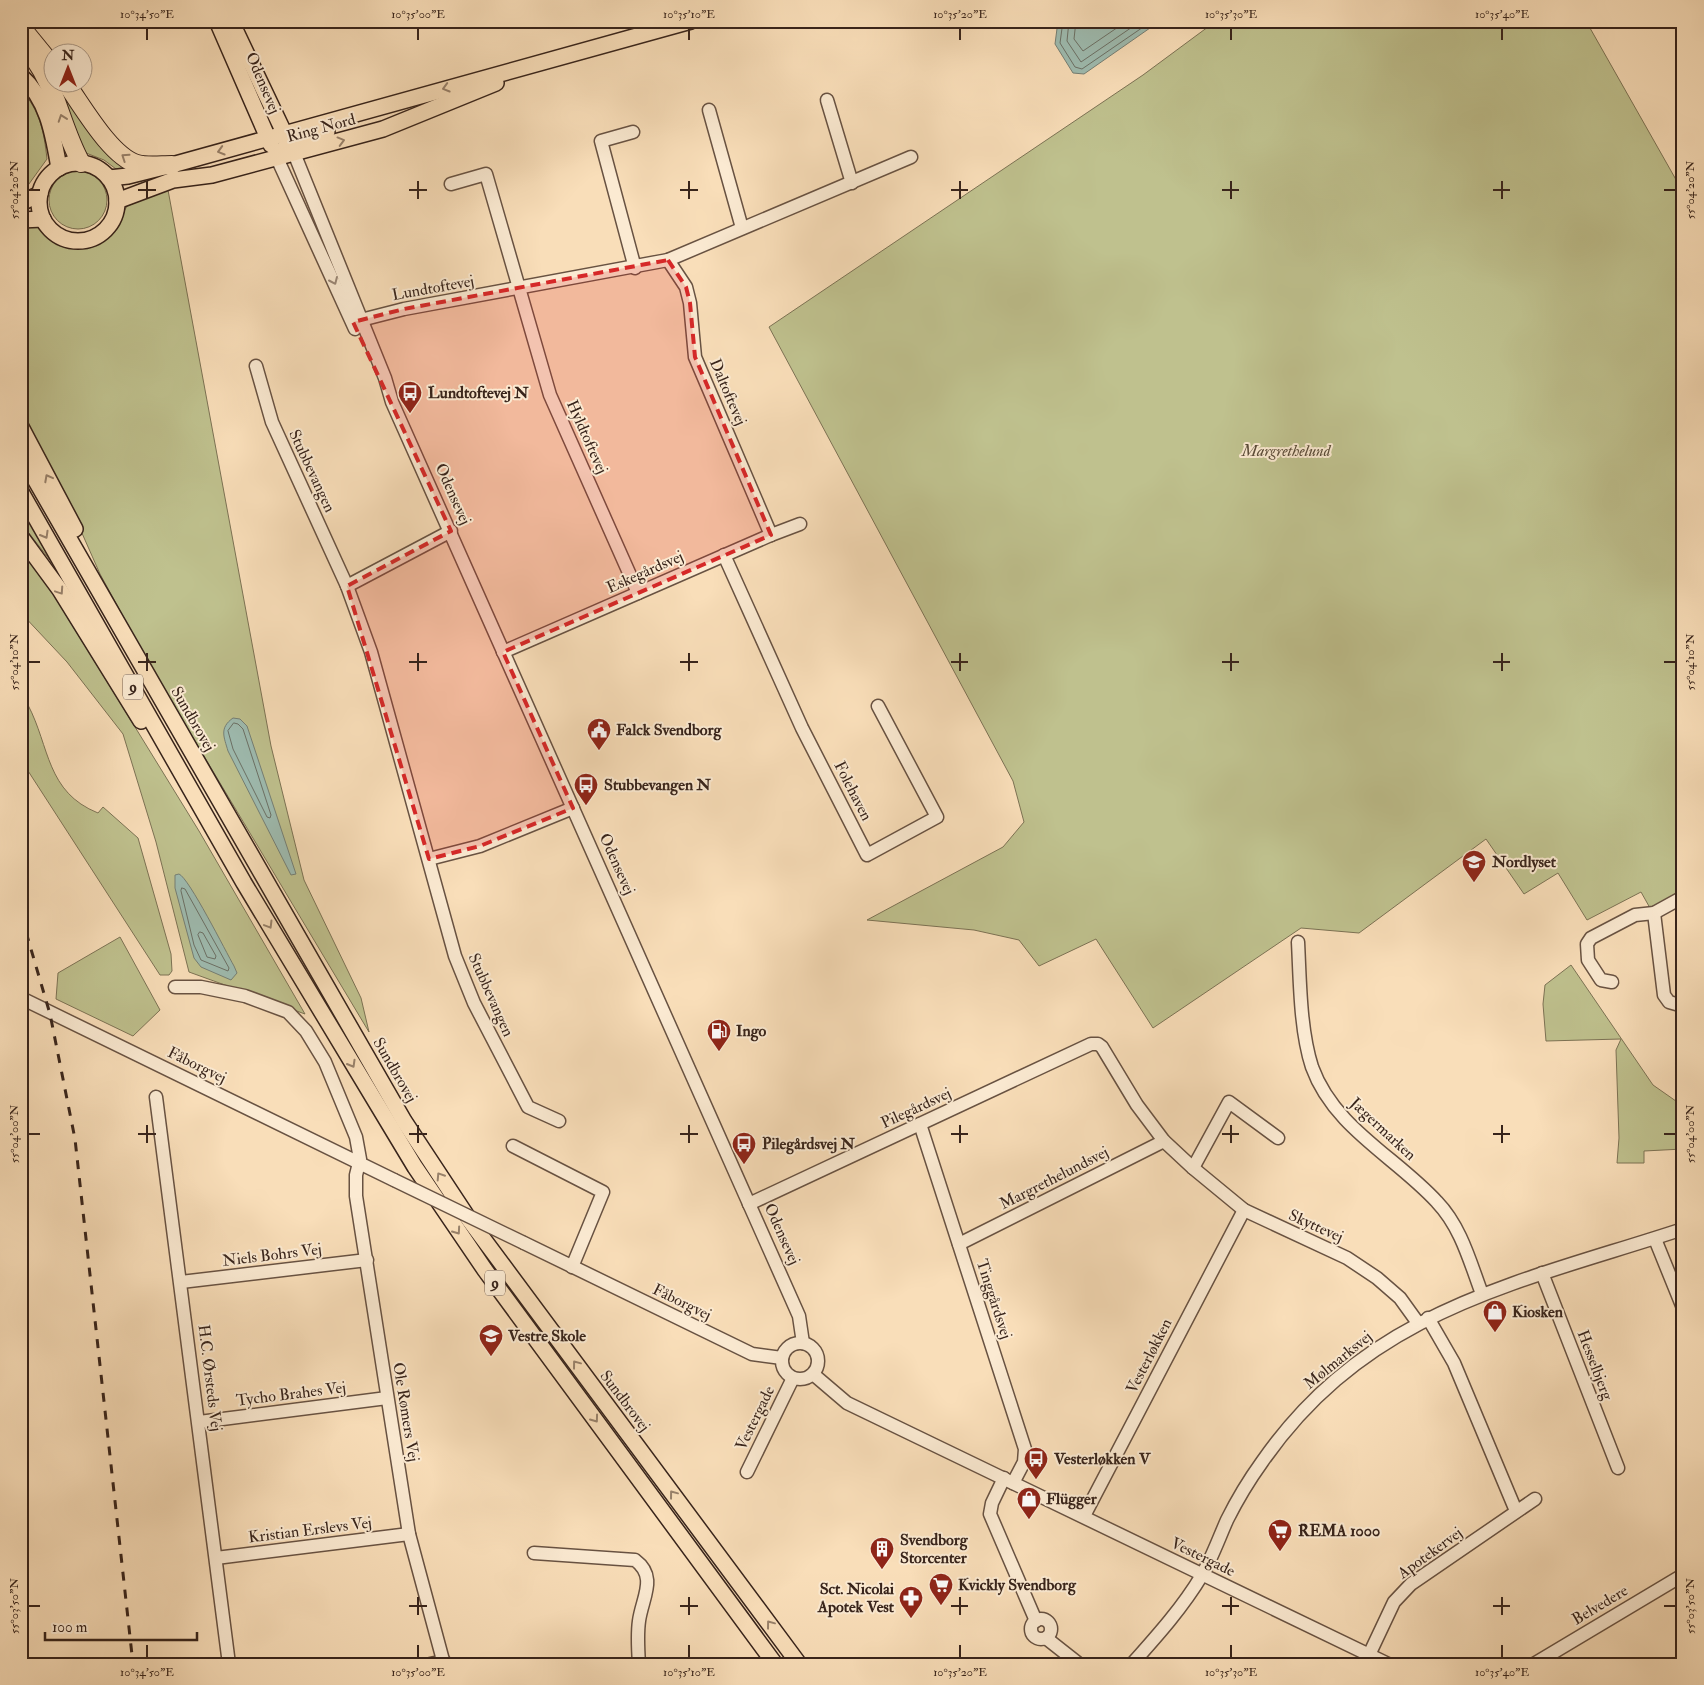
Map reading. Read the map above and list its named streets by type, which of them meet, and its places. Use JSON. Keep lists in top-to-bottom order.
{
  "streets": {
    "main road": [
      "Odensevej",
      "Ring Nord",
      "9",
      "Sundbrovej"
    ],
    "street": [
      "Lundtoftevej",
      "Daltoftevej",
      "Hyldtoftevej",
      "Stubbevangen",
      "Eskegårdsvej",
      "Folehaven",
      "Fåborgvej",
      "Pilegårdsvej",
      "Jægermarken",
      "Margrethelundsvej",
      "Skyttevej",
      "Niels Bohrs Vej",
      "Tinggårdsvej",
      "Vesterløkken",
      "Mølmarksvej",
      "Hesselbjerg",
      "H.C. Ørsteds Vej",
      "Tycho Brahes Vej",
      "Ole Rømers Vej",
      "Vestergade",
      "Kristian Erslevs Vej",
      "Apotekervej",
      "Belvedere"
    ]
  },
  "crossings": [
    ["Odensevej", "Ring Nord"],
    ["Odensevej", "Lundtoftevej"],
    ["Odensevej", "Eskegårdsvej"],
    ["Odensevej", "Fåborgvej"],
    ["Odensevej", "Pilegårdsvej"],
    ["Odensevej", "Vestergade"],
    ["Lundtoftevej", "Daltoftevej"],
    ["Lundtoftevej", "Hyldtoftevej"],
    ["Daltoftevej", "Eskegårdsvej"],
    ["Hyldtoftevej", "Eskegårdsvej"],
    ["Eskegårdsvej", "Folehaven"],
    ["Fåborgvej", "Ole Rømers Vej"],
    ["Fåborgvej", "Vestergade"],
    ["Pilegårdsvej", "Skyttevej"],
    ["Pilegårdsvej", "Tinggårdsvej"],
    ["Jægermarken", "Mølmarksvej"],
    ["Margrethelundsvej", "Skyttevej"],
    ["Margrethelundsvej", "Tinggårdsvej"],
    ["Skyttevej", "Vesterløkken"],
    ["Skyttevej", "Mølmarksvej"],
    ["Skyttevej", "Apotekervej"],
    ["Niels Bohrs Vej", "H.C. Ørsteds Vej"],
    ["Niels Bohrs Vej", "Ole Rømers Vej"],
    ["Tinggårdsvej", "Vestergade"],
    ["Vesterløkken", "Vestergade"],
    ["Mølmarksvej", "Hesselbjerg"],
    ["Mølmarksvej", "Vestergade"],
    ["H.C. Ørsteds Vej", "Tycho Brahes Vej"],
    ["H.C. Ørsteds Vej", "Kristian Erslevs Vej"],
    ["Tycho Brahes Vej", "Ole Rømers Vej"],
    ["Ole Rømers Vej", "Kristian Erslevs Vej"],
    ["Vestergade", "Apotekervej"]
  ],
  "parks": ["Margrethelund"],
  "places": {
    "bus stop": [
      "Lundtoftevej N",
      "Stubbevangen N",
      "Pilegårdsvej N",
      "Vesterløkken V"
    ],
    "public building": ["Falck Svendborg"],
    "school or university": ["Nordlyset", "Vestre Skole"],
    "fuel station": ["Ingo"],
    "shop": ["Kiosken", "Flügger"],
    "supermarket": ["REMA 1000", "Kvickly Svendborg"],
    "building": ["Svendborg Storcenter"],
    "pharmacy": ["Sct. Nicolai Apotek Vest"]
  },
  "scale_bar": "100 m",
  "north": "top",
  "coordinates": [
    "10°34'50\"E",
    "10°35'00\"E",
    "10°35'10\"E",
    "10°35'20\"E",
    "10°35'30\"E",
    "10°35'40\"E",
    "55°04'20\"N",
    "55°04'10\"N",
    "55°04'00\"N",
    "55°03'50\"N"
  ]
}
